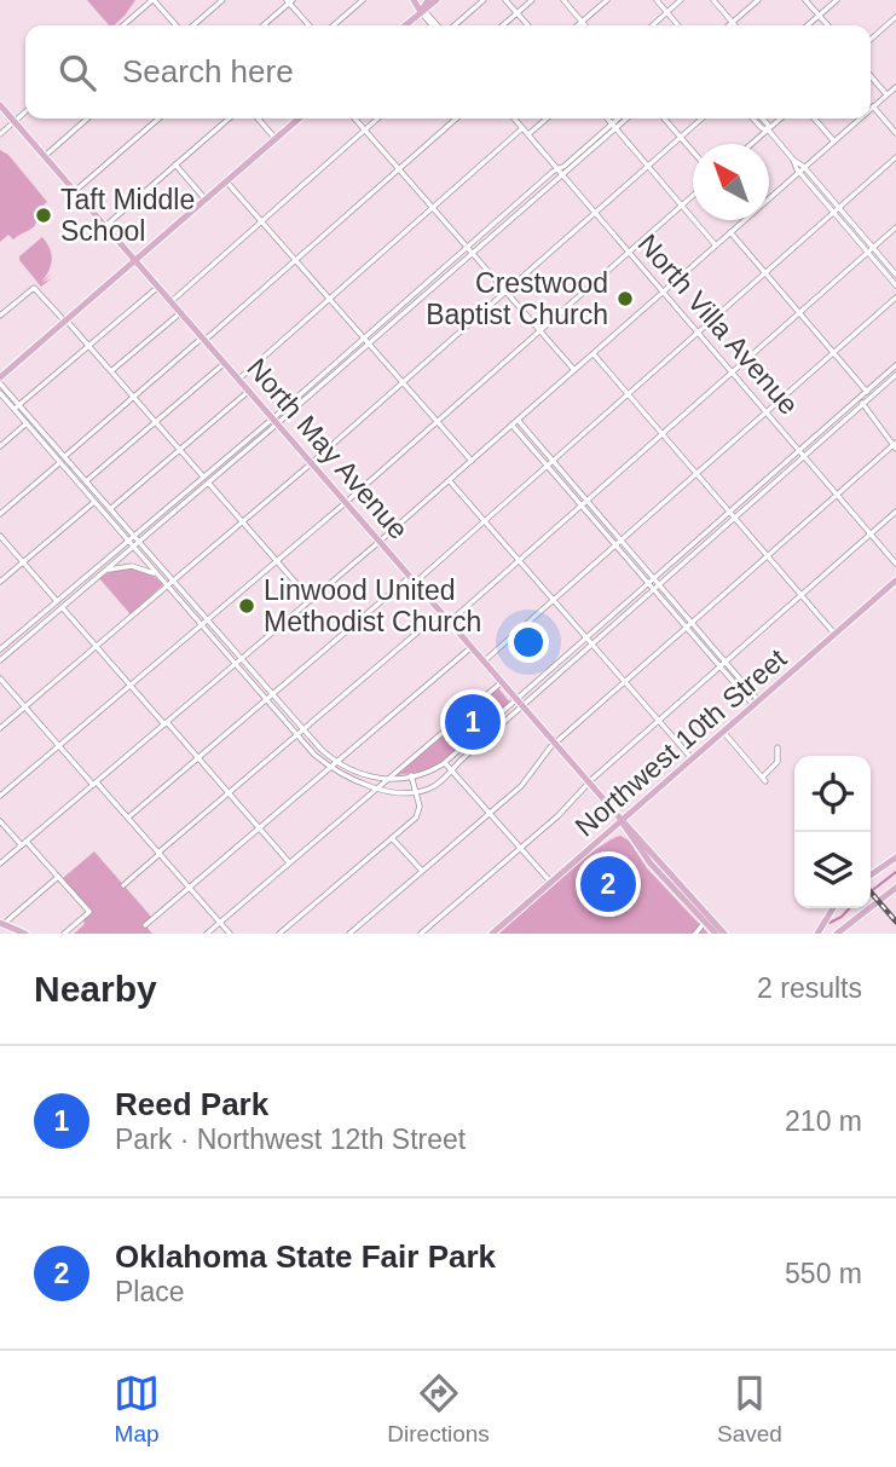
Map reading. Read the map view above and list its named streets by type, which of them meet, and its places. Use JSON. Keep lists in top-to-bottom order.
{
  "streets": {
    "main road": ["North May Avenue", "Northwest 10th Street"],
    "street": ["North Villa Avenue"]
  },
  "crossings": [
    ["North May Avenue", "Northwest 10th Street"]
  ],
  "places": ["Taft Middle School", "Crestwood Baptist Church", "Linwood United Methodist Church"],
  "north": "top left",
  "page": {
    "search": "Search here",
    "pins": ["1", "2"],
    "heading": ["Nearby", "2 results"],
    "list": [
      {
        "mark": "1",
        "name": "Reed Park",
        "note": "Park · Northwest 12th Street",
        "value": "210 m"
      },
      {
        "mark": "2",
        "name": "Oklahoma State Fair Park",
        "note": "Place",
        "value": "550 m"
      }
    ],
    "nav": ["Map", "Directions", "Saved"]
  }
}
